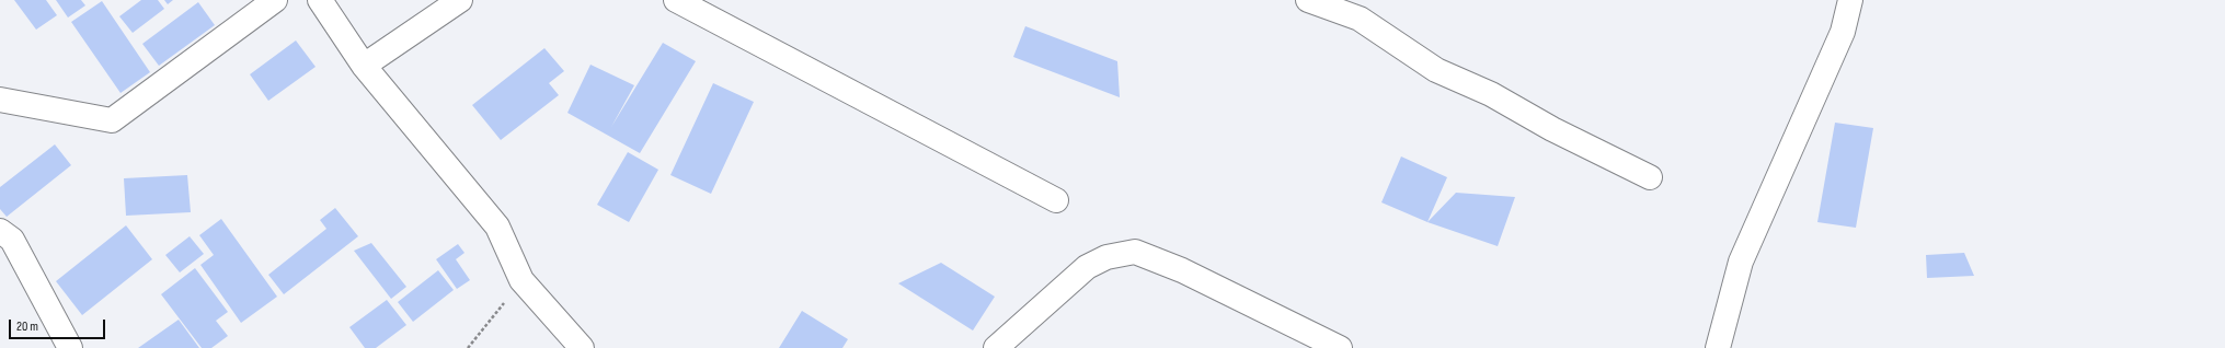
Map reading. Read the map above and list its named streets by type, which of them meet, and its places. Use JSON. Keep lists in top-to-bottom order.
{
  "scale_bar": "20 m"
}
